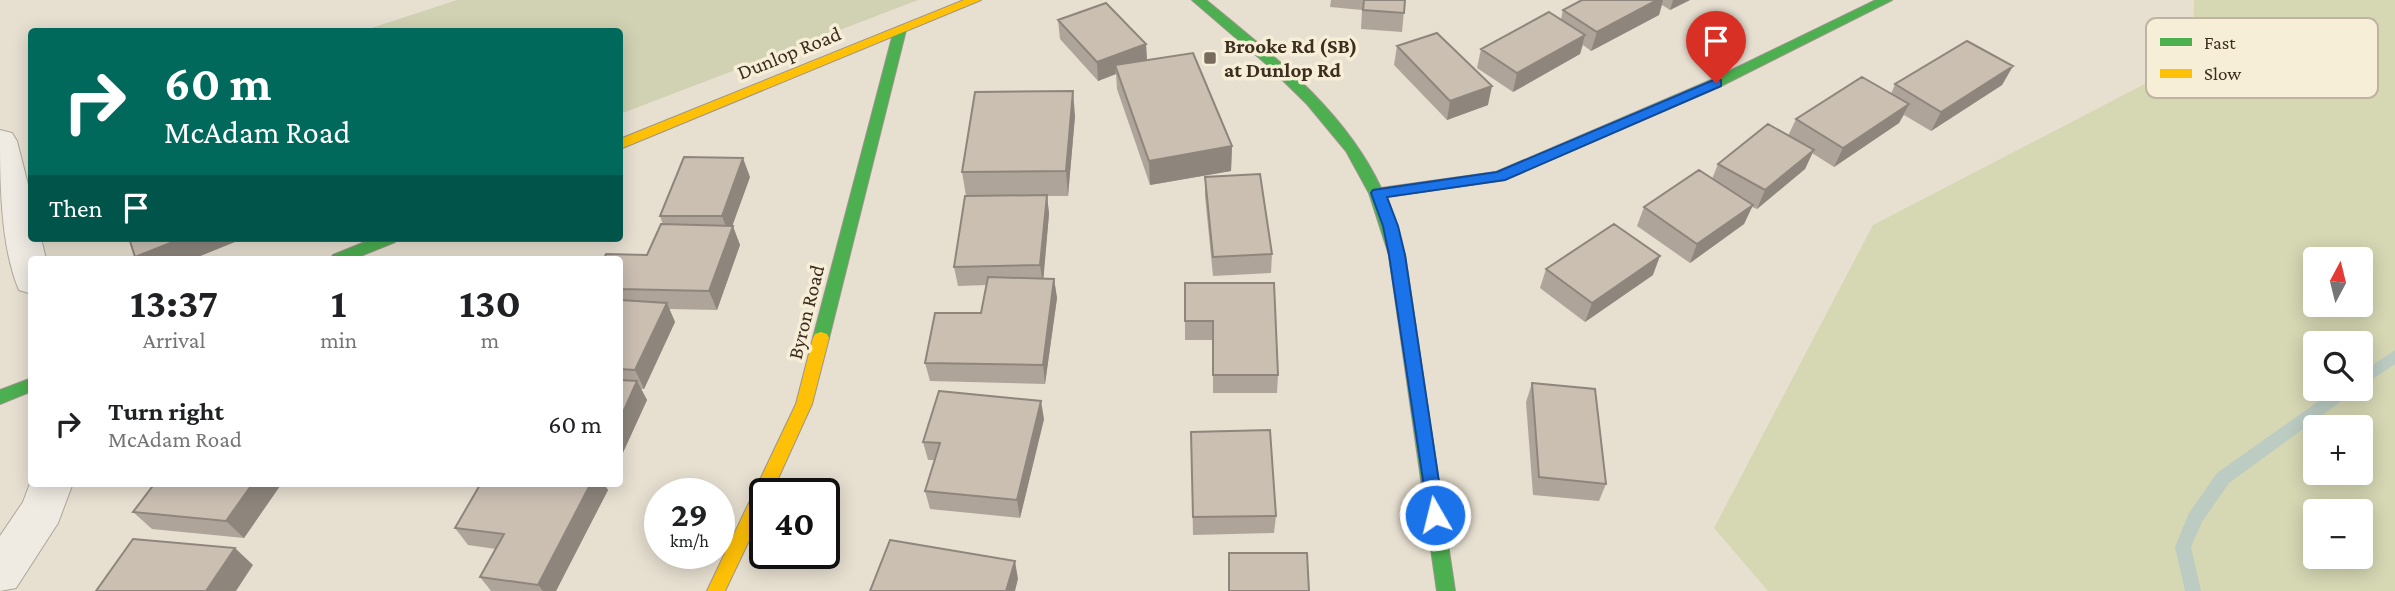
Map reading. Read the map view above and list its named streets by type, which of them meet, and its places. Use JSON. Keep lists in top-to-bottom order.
{
  "streets": {
    "street": ["Dunlop Road", "Byron Road"]
  },
  "crossings": [
    ["Dunlop Road", "Byron Road"]
  ],
  "places": {
    "transit": ["Brooke Rd (SB) at Dunlop Rd"]
  },
  "legend": ["Fast", "Slow"],
  "north": "top",
  "page": {
    "turn": ["60 m", "McAdam Road"],
    "then": "Then",
    "map_buttons": ["+", "−"],
    "eta": [
      "13:37",
      "Arrival",
      "1",
      "min",
      "130",
      "m"
    ],
    "list": [
      {
        "name": "Turn right",
        "note": "McAdam Road",
        "value": "60 m"
      }
    ],
    "speed": "29 km/h",
    "limit": "40"
  }
}
